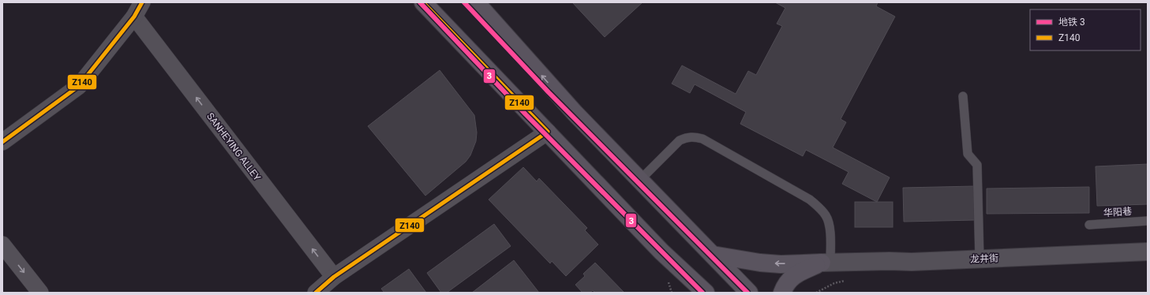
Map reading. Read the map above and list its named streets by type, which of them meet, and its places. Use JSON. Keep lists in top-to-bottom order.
{
  "streets": {
    "street": ["SANHEYING ALLEY", "龙井街"],
    "lane": ["华阳巷"]
  },
  "one_way": ["SANHEYING ALLEY"],
  "lines": ["metro line 3", "transit line Z140"],
  "legend": ["地铁 3", "Z140"]
}
